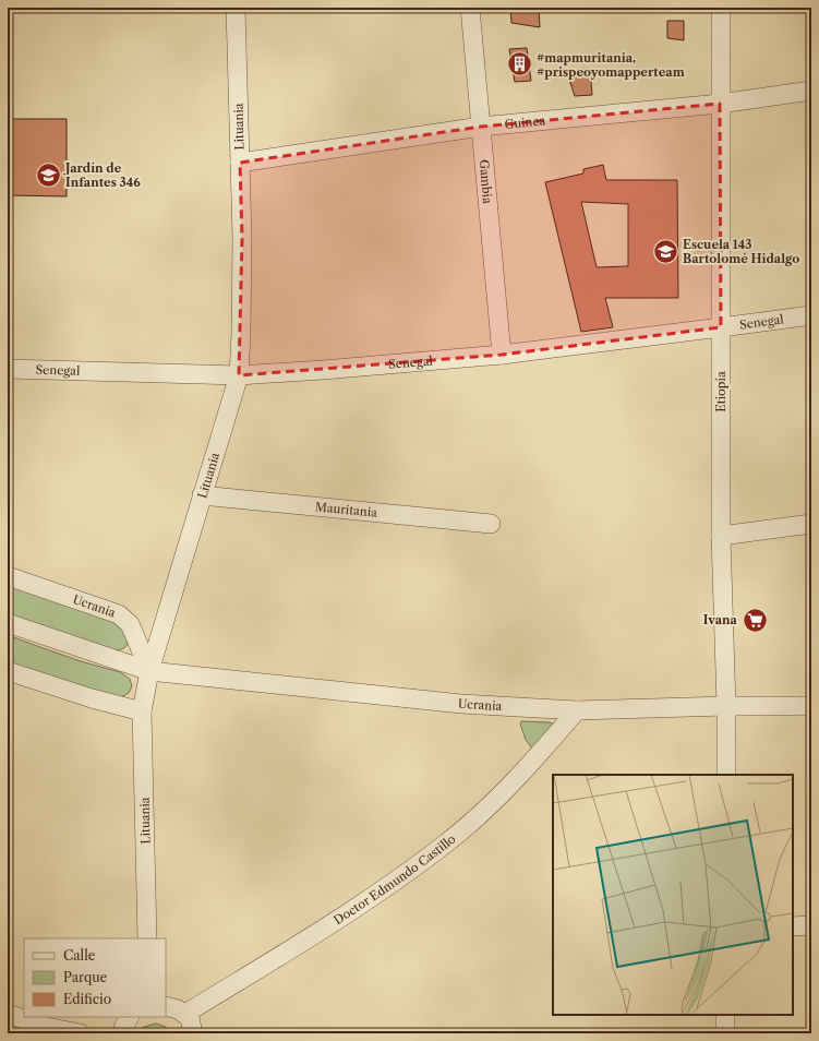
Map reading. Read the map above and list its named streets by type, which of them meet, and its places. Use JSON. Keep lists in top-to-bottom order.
{
  "streets": {
    "street": [
      "Guinea",
      "Lituania",
      "Gambia",
      "Senegal",
      "Etiopía",
      "Mauritania",
      "Ucrania",
      "Doctor Edmundo Castillo"
    ]
  },
  "crossings": [
    ["Guinea", "Lituania"],
    ["Guinea", "Gambia"],
    ["Guinea", "Etiopía"],
    ["Lituania", "Senegal"],
    ["Lituania", "Mauritania"],
    ["Lituania", "Ucrania"],
    ["Gambia", "Senegal"],
    ["Senegal", "Etiopía"],
    ["Etiopía", "Ucrania"],
    ["Ucrania", "Doctor Edmundo Castillo"]
  ],
  "places": {
    "building": ["#mapmuritania, #prispeoyomapperteam"],
    "school or university": ["Jardín de Infantes 346", "Escuela 143 Bartolomé Hidalgo"],
    "supermarket": ["Ivana"]
  },
  "legend": ["Calle", "Parque", "Edificio"]
}
